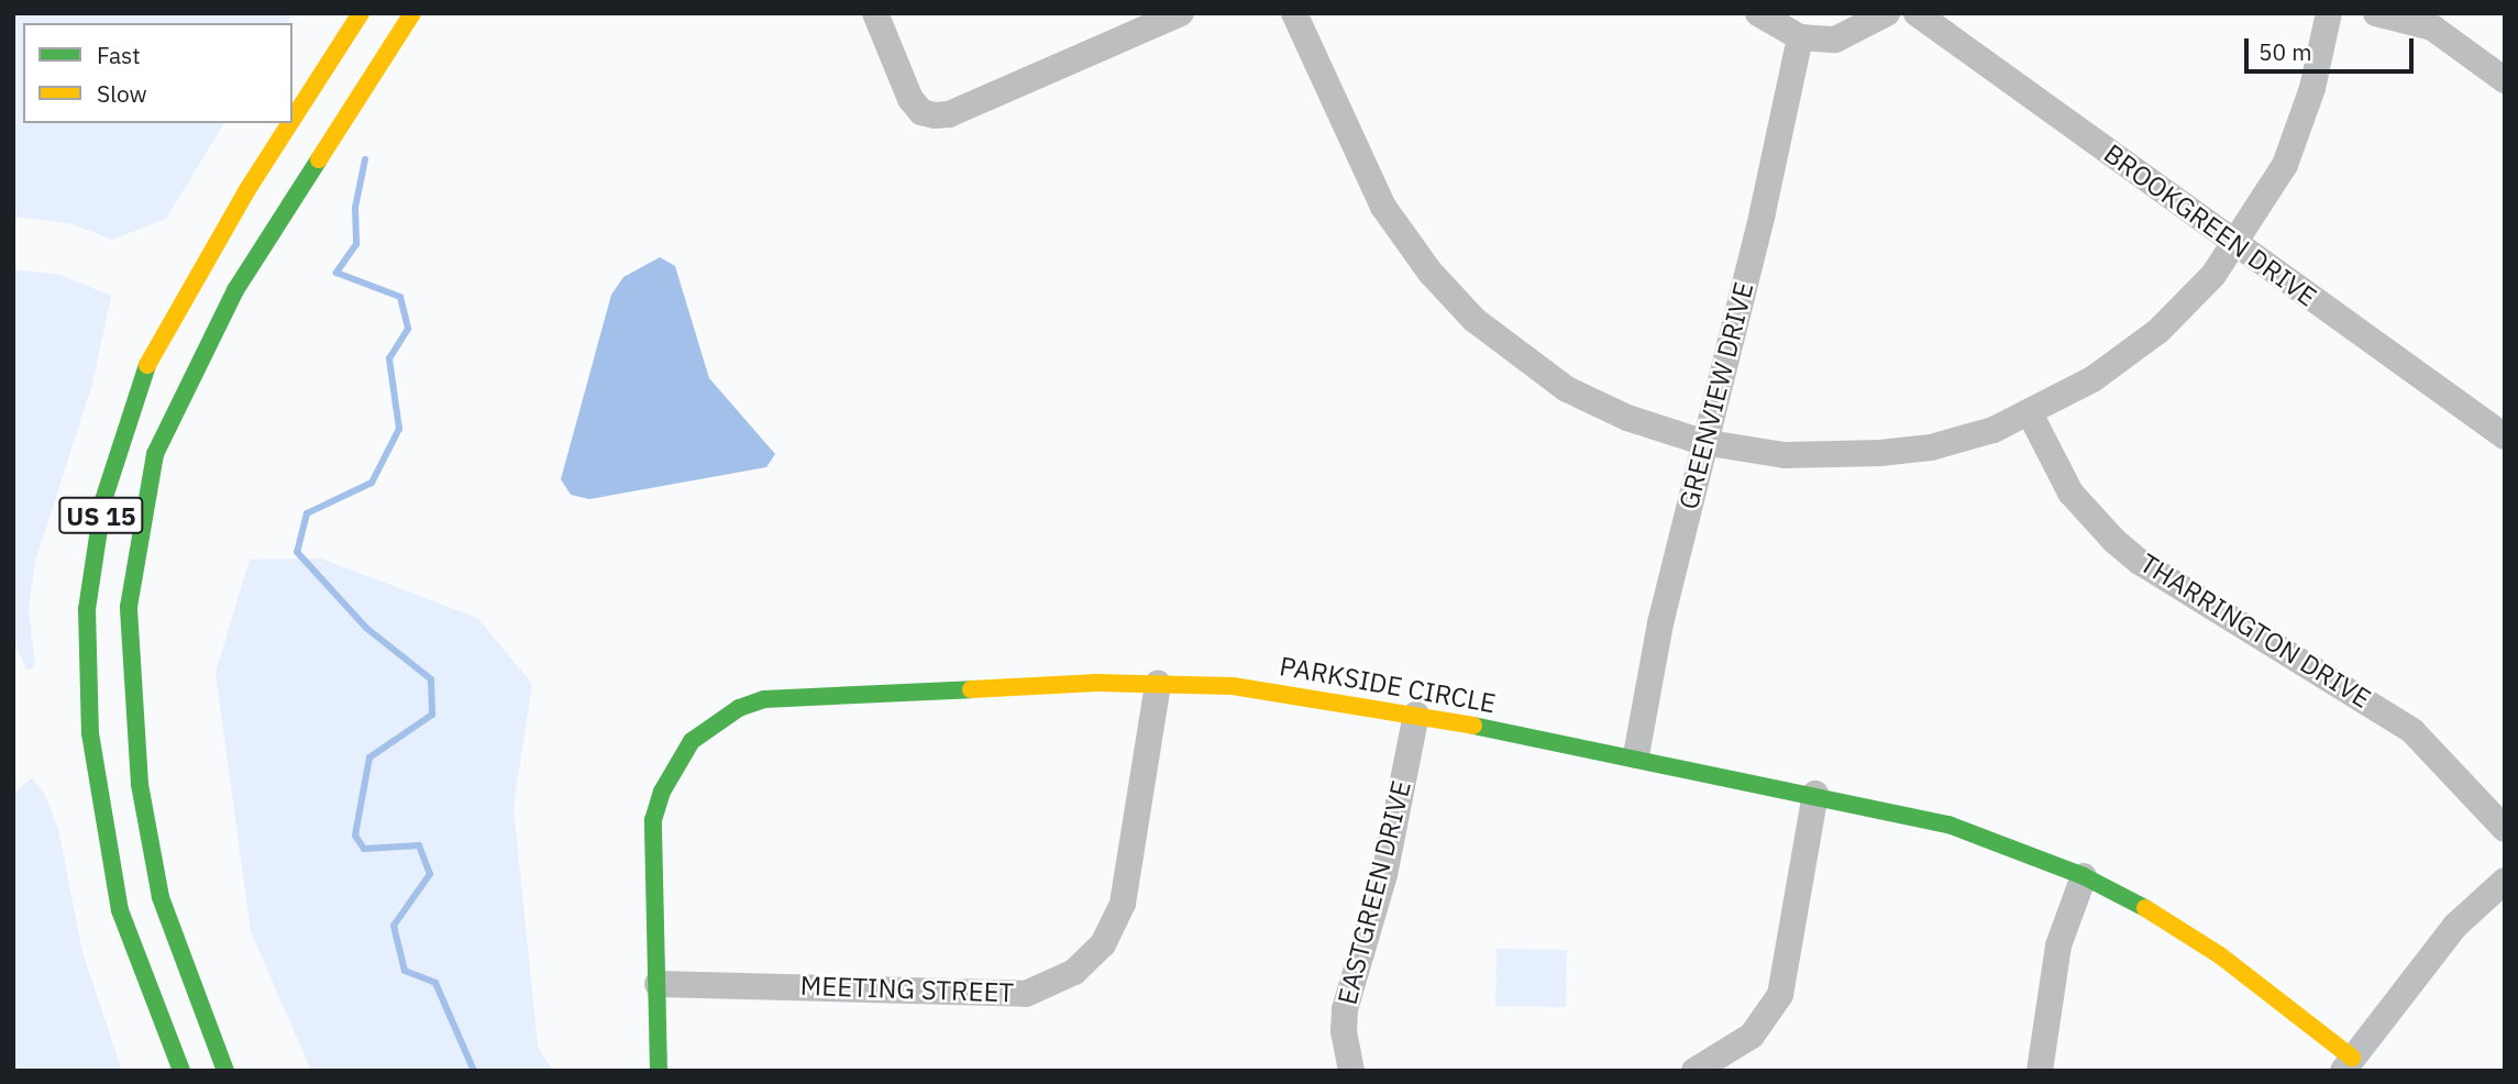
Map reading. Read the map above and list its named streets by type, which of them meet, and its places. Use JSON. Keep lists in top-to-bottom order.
{
  "streets": {
    "main road": ["US 15", "PARKSIDE CIRCLE"],
    "street": [
      "BROOKGREEN DRIVE",
      "GREENVIEW DRIVE",
      "THARRINGTON DRIVE",
      "EASTGREEN DRIVE",
      "MEETING STREET"
    ]
  },
  "crossings": [
    ["GREENVIEW DRIVE", "PARKSIDE CIRCLE"],
    ["PARKSIDE CIRCLE", "EASTGREEN DRIVE"],
    ["PARKSIDE CIRCLE", "MEETING STREET"]
  ],
  "legend": ["Fast", "Slow"],
  "scale_bar": "50 m"
}
